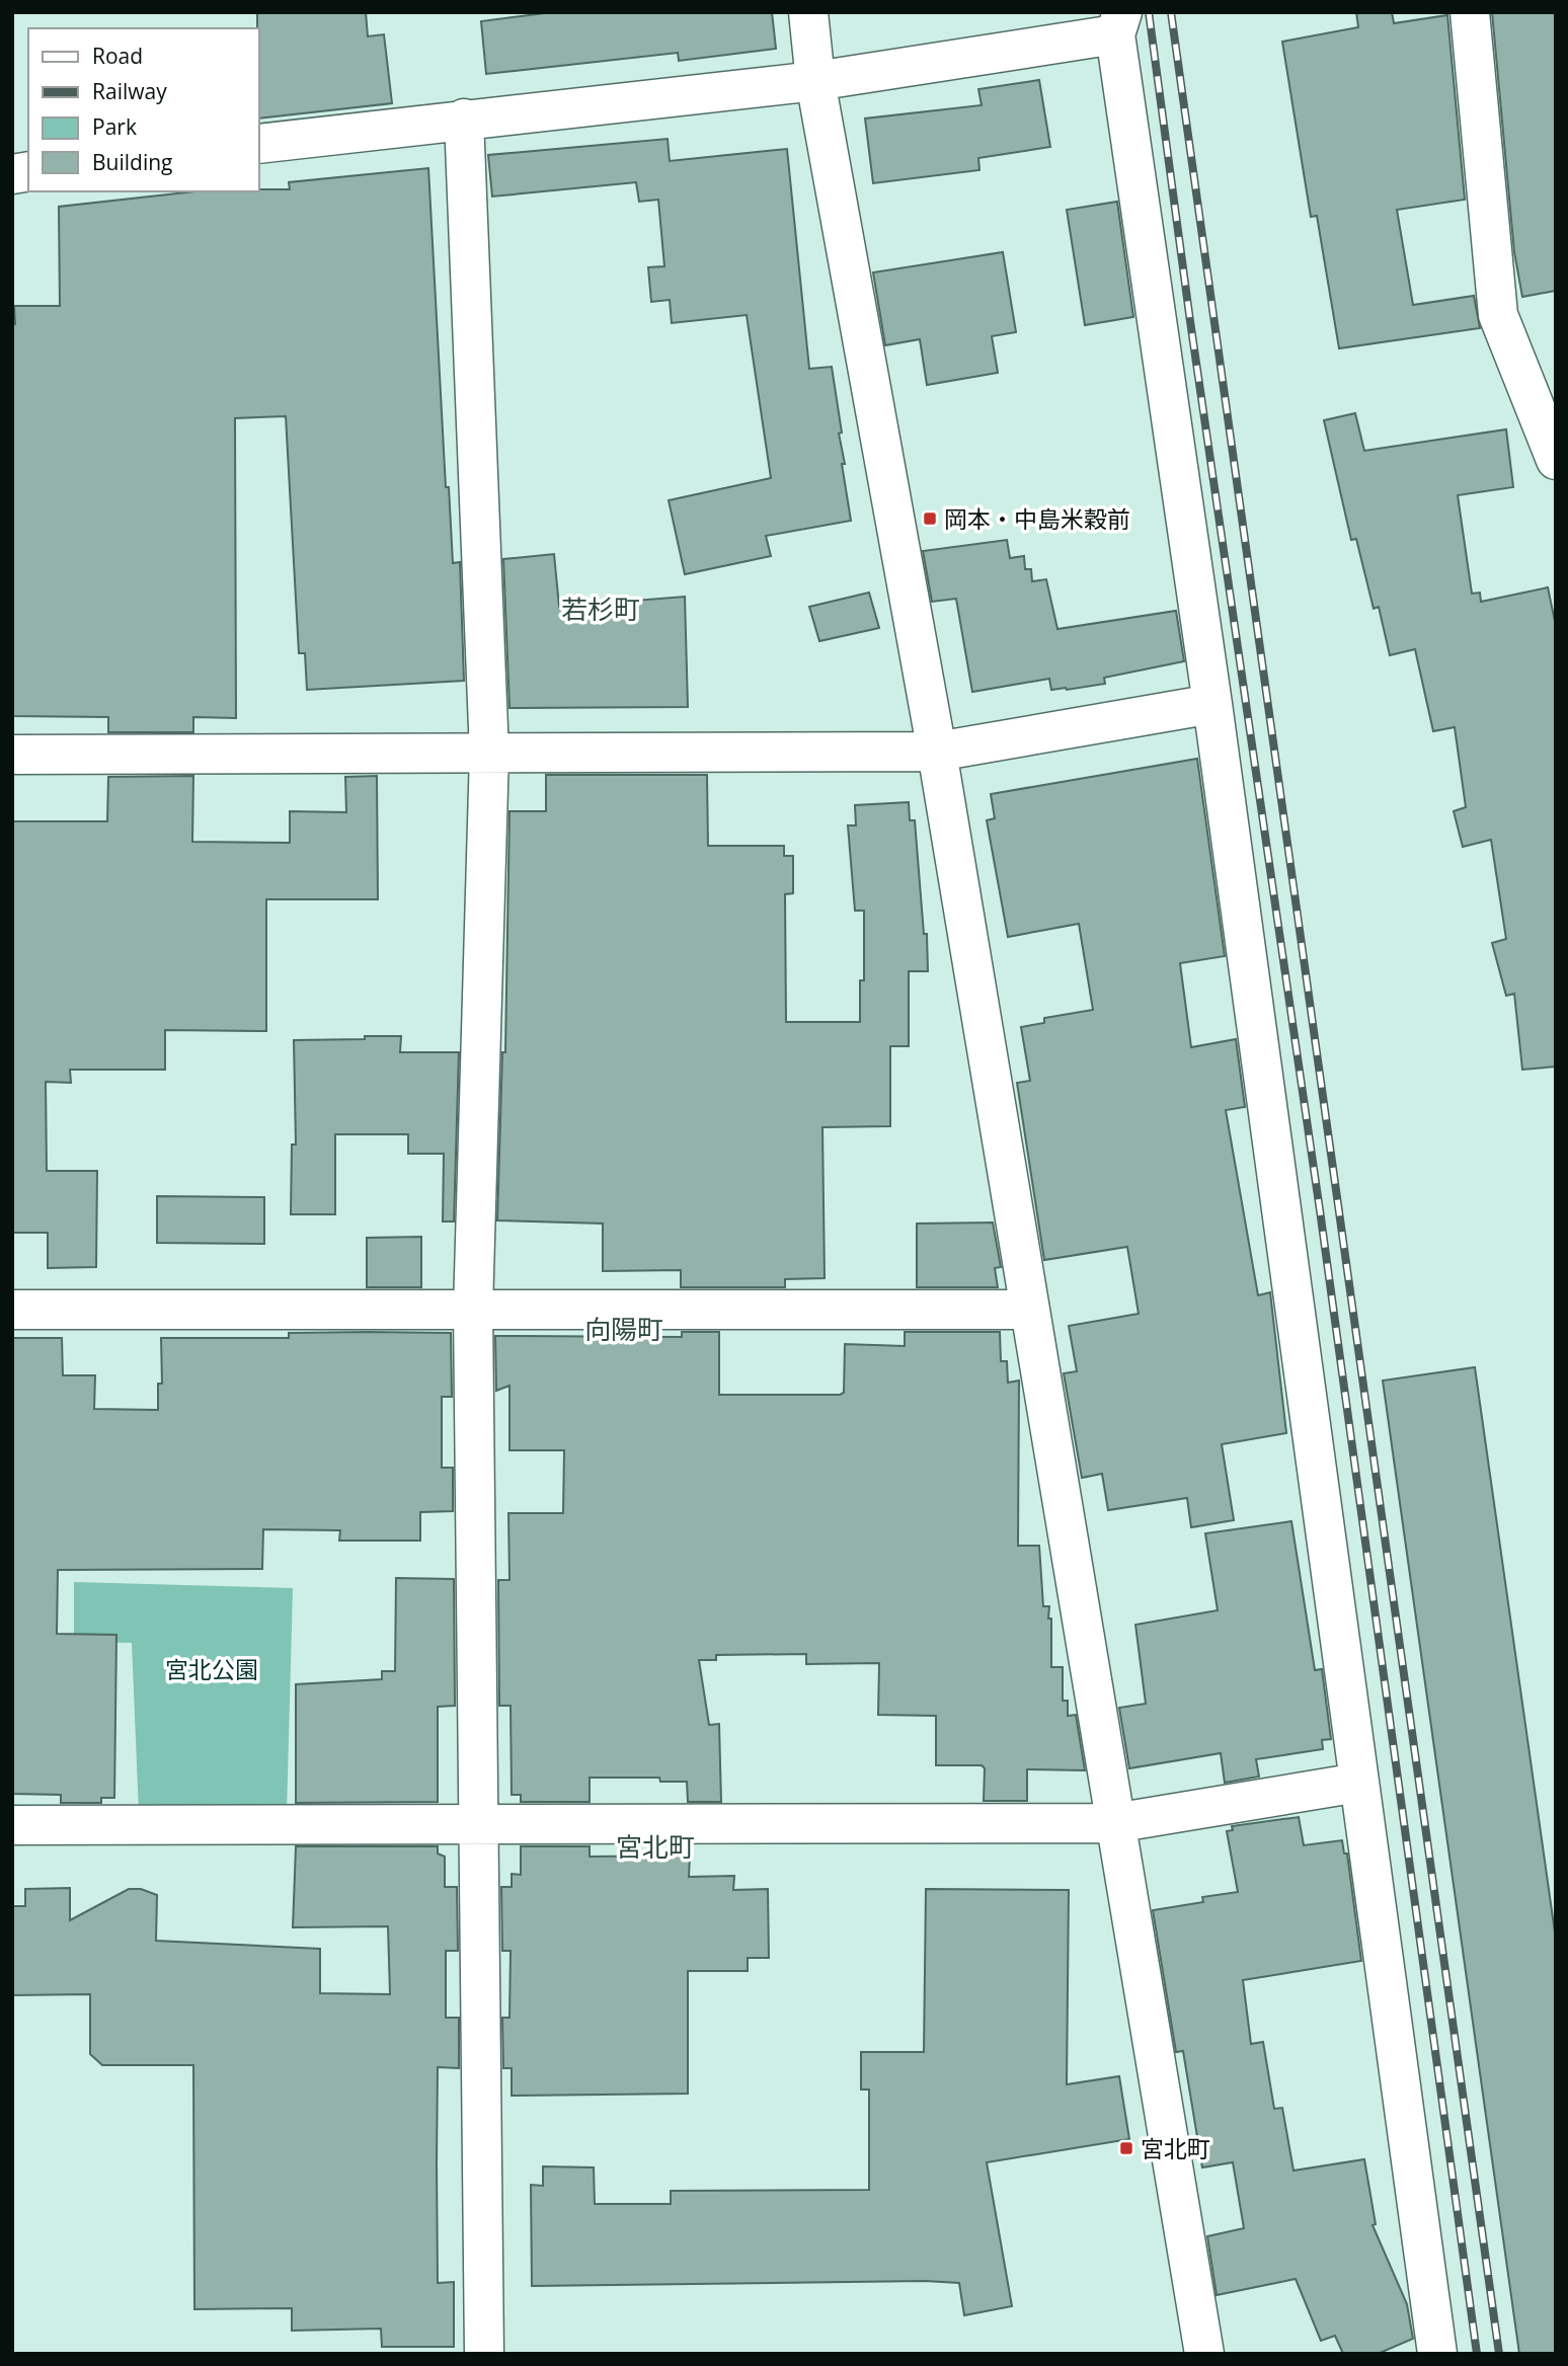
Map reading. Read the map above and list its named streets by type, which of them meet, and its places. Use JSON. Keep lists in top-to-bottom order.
{
  "districts": ["若杉町", "向陽町", "宮北町"],
  "parks": ["宮北公園"],
  "places": {
    "transit": ["岡本・中島米穀前", "宮北町"]
  },
  "legend": [
    "Road",
    "Railway",
    "Park",
    "Building"
  ]
}
